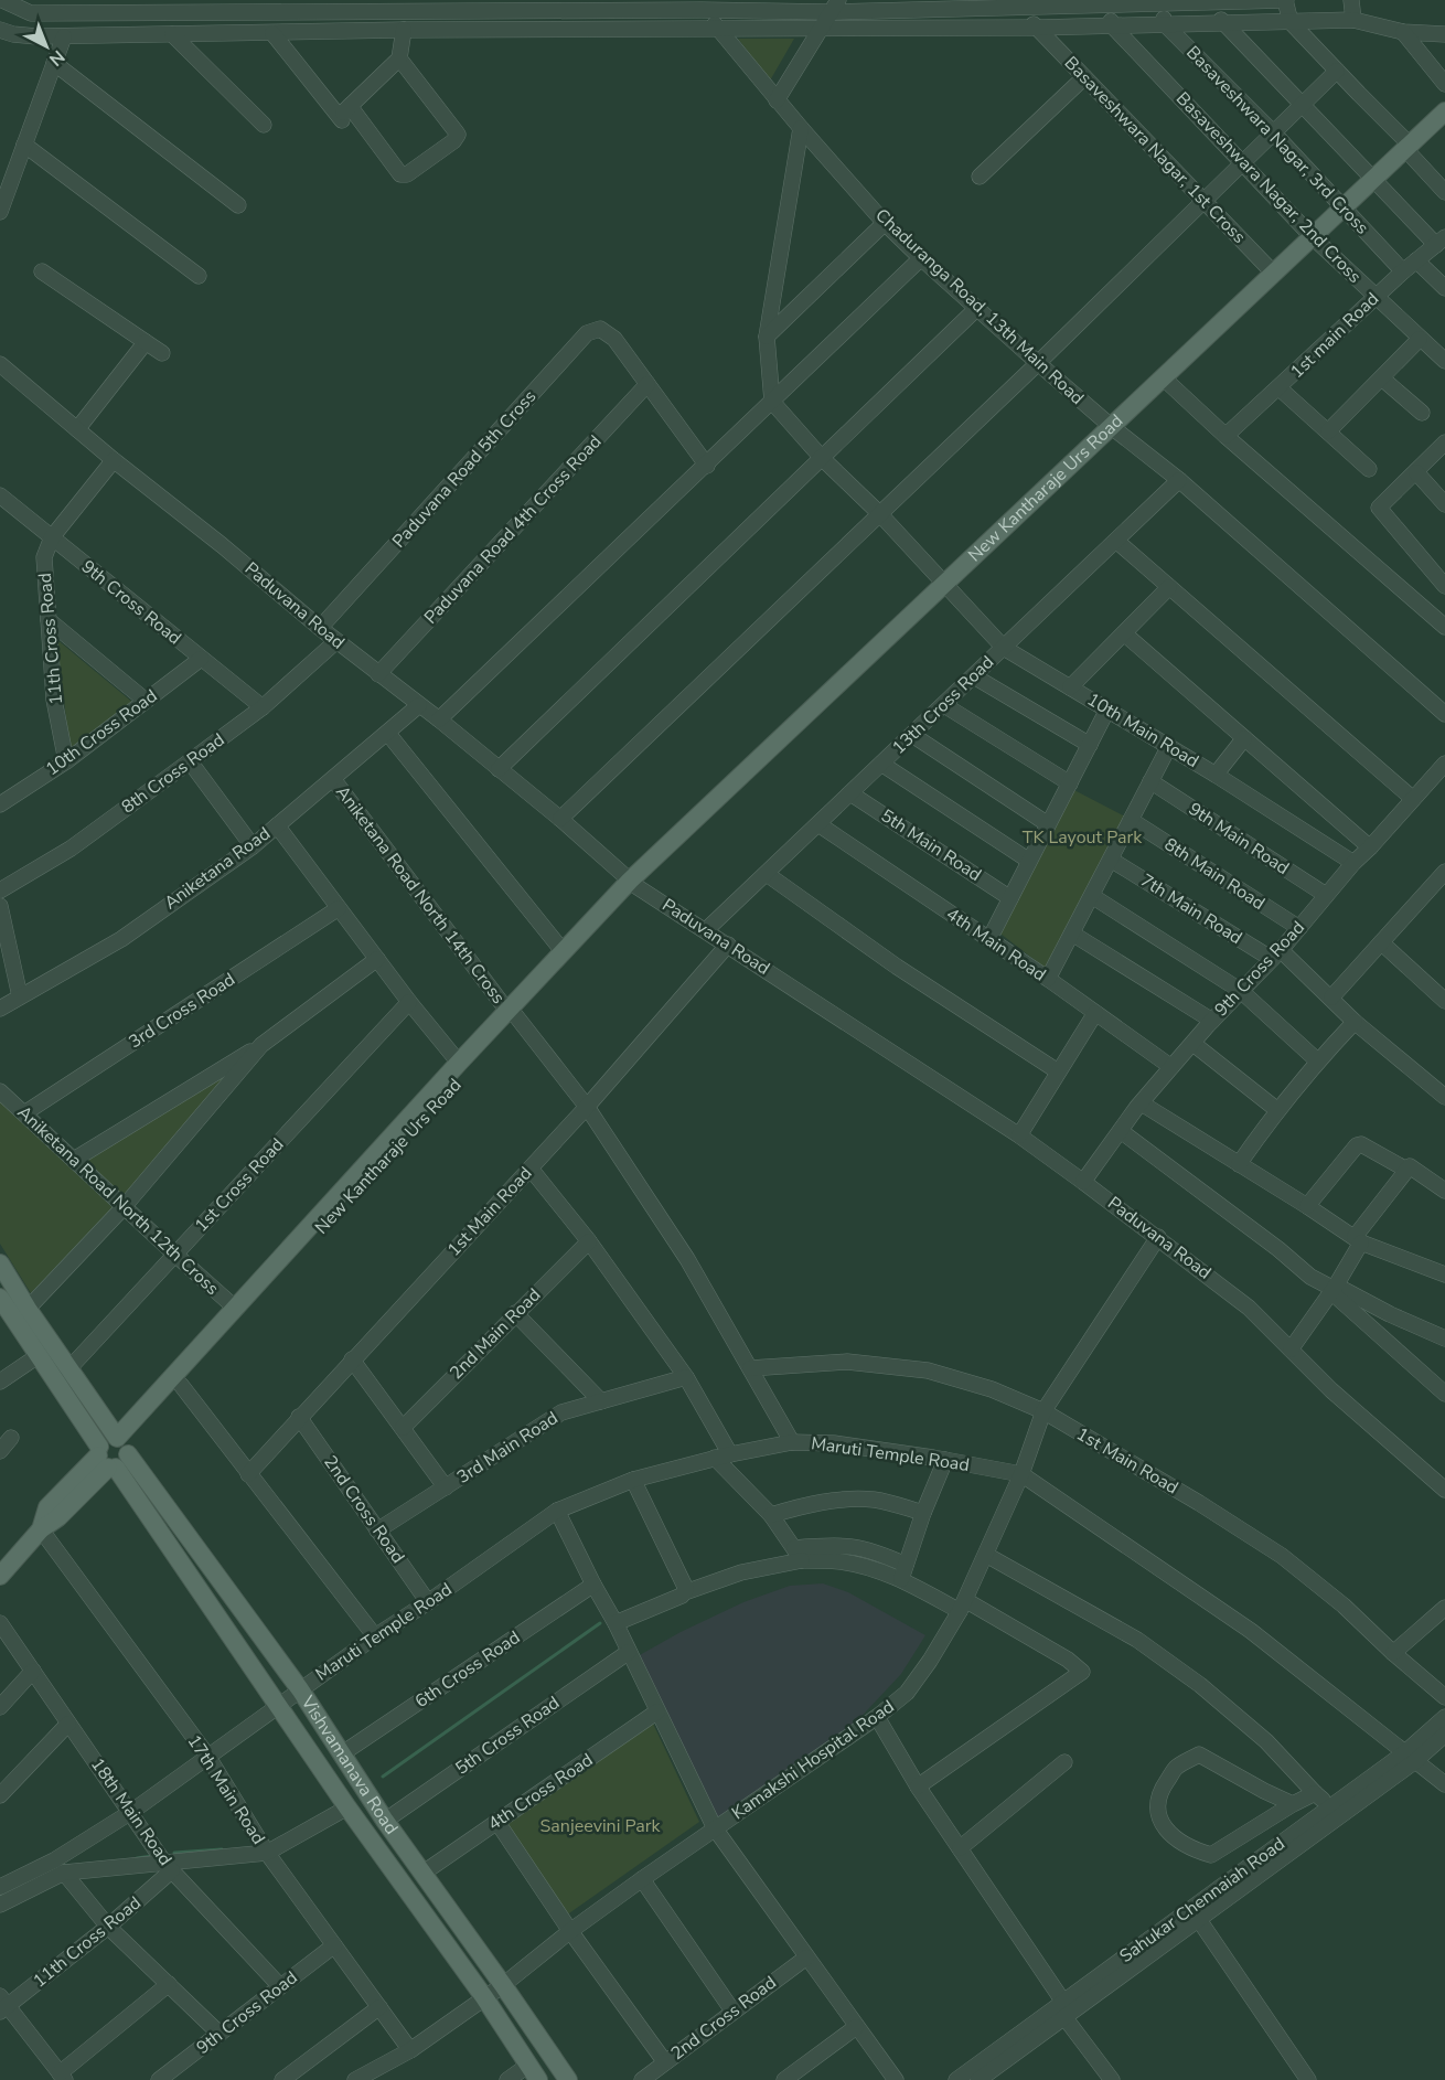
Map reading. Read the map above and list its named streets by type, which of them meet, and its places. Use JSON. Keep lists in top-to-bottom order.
{
  "streets": {
    "main road": ["New Kantharaje Urs Road", "Vishvamanava Road"],
    "street": [
      "Basaveshwara Nagar, 3rd Cross",
      "Basaveshwara Nagar, 1st Cross",
      "Basaveshwara Nagar, 2nd Cross",
      "Chaduranga Road, 13th Main Road",
      "1st main Road",
      "Paduvana Road 5th Cross",
      "Paduvana Road 4th Cross Road",
      "9th Cross Road",
      "Paduvana Road",
      "11th Cross Road",
      "13th Cross Road",
      "10th Main Road",
      "10th Cross Road",
      "8th Cross Road",
      "9th Main Road",
      "5th Main Road",
      "Aniketana Road",
      "8th Main Road",
      "Aniketana Road North 14th Cross",
      "7th Main Road",
      "4th Main Road",
      "3rd Cross Road",
      "1st Cross Road",
      "Aniketana Road North 12th Cross",
      "1st Main Road",
      "2nd Main Road",
      "3rd Main Road",
      "Maruti Temple Road",
      "2nd Cross Road",
      "6th Cross Road",
      "5th Cross Road",
      "Kamakshi Hospital Road",
      "17th Main Road",
      "4th Cross Road",
      "18th Main Road",
      "Sahukar Chennaiah Road"
    ]
  },
  "crossings": [
    ["Basaveshwara Nagar, 3rd Cross", "1st main Road"],
    ["Basaveshwara Nagar, 3rd Cross", "New Kantharaje Urs Road"],
    ["Basaveshwara Nagar, 1st Cross", "New Kantharaje Urs Road"],
    ["Basaveshwara Nagar, 2nd Cross", "1st main Road"],
    ["Basaveshwara Nagar, 2nd Cross", "New Kantharaje Urs Road"],
    ["Chaduranga Road, 13th Main Road", "New Kantharaje Urs Road"],
    ["Chaduranga Road, 13th Main Road", "13th Cross Road"],
    ["Paduvana Road 5th Cross", "Paduvana Road 4th Cross Road"],
    ["Paduvana Road 5th Cross", "Paduvana Road"],
    ["New Kantharaje Urs Road", "Paduvana Road"],
    ["New Kantharaje Urs Road", "10th Main Road"],
    ["New Kantharaje Urs Road", "Aniketana Road North 14th Cross"],
    ["New Kantharaje Urs Road", "Aniketana Road North 12th Cross"],
    ["New Kantharaje Urs Road", "Vishvamanava Road"],
    ["New Kantharaje Urs Road", "17th Main Road"],
    ["Paduvana Road 4th Cross Road", "Paduvana Road"],
    ["9th Cross Road", "Paduvana Road"],
    ["9th Cross Road", "11th Cross Road"],
    ["9th Cross Road", "10th Main Road"],
    ["9th Cross Road", "10th Cross Road"],
    ["9th Cross Road", "8th Cross Road"],
    ["9th Cross Road", "9th Main Road"],
    ["9th Cross Road", "8th Main Road"],
    ["9th Cross Road", "7th Main Road"],
    ["9th Cross Road", "4th Main Road"],
    ["9th Cross Road", "17th Main Road"],
    ["9th Cross Road", "18th Main Road"],
    ["Paduvana Road", "11th Cross Road"],
    ["Paduvana Road", "13th Cross Road"],
    ["Paduvana Road", "8th Cross Road"],
    ["Paduvana Road", "Aniketana Road"],
    ["Paduvana Road", "1st Main Road"],
    ["Paduvana Road", "Kamakshi Hospital Road"],
    ["11th Cross Road", "10th Cross Road"],
    ["11th Cross Road", "18th Main Road"],
    ["13th Cross Road", "10th Main Road"],
    ["13th Cross Road", "5th Main Road"],
    ["13th Cross Road", "4th Main Road"],
    ["Aniketana Road", "Aniketana Road North 14th Cross"],
    ["Aniketana Road North 14th Cross", "1st Main Road"],
    ["Aniketana Road North 14th Cross", "Maruti Temple Road"],
    ["3rd Cross Road", "Aniketana Road North 12th Cross"],
    ["1st Cross Road", "Aniketana Road North 12th Cross"],
    ["1st Cross Road", "Vishvamanava Road"],
    ["1st Main Road", "2nd Cross Road"],
    ["1st Main Road", "Kamakshi Hospital Road"],
    ["3rd Main Road", "2nd Cross Road"],
    ["Maruti Temple Road", "2nd Cross Road"],
    ["Maruti Temple Road", "Kamakshi Hospital Road"],
    ["Maruti Temple Road", "Vishvamanava Road"],
    ["Maruti Temple Road", "Sahukar Chennaiah Road"],
    ["6th Cross Road", "Vishvamanava Road"],
    ["5th Cross Road", "Vishvamanava Road"],
    ["Kamakshi Hospital Road", "Vishvamanava Road"],
    ["Kamakshi Hospital Road", "17th Main Road"],
    ["Vishvamanava Road", "4th Cross Road"]
  ],
  "parks": ["TK Layout Park", "Sanjeevini Park"],
  "north": "bottom right"
}
